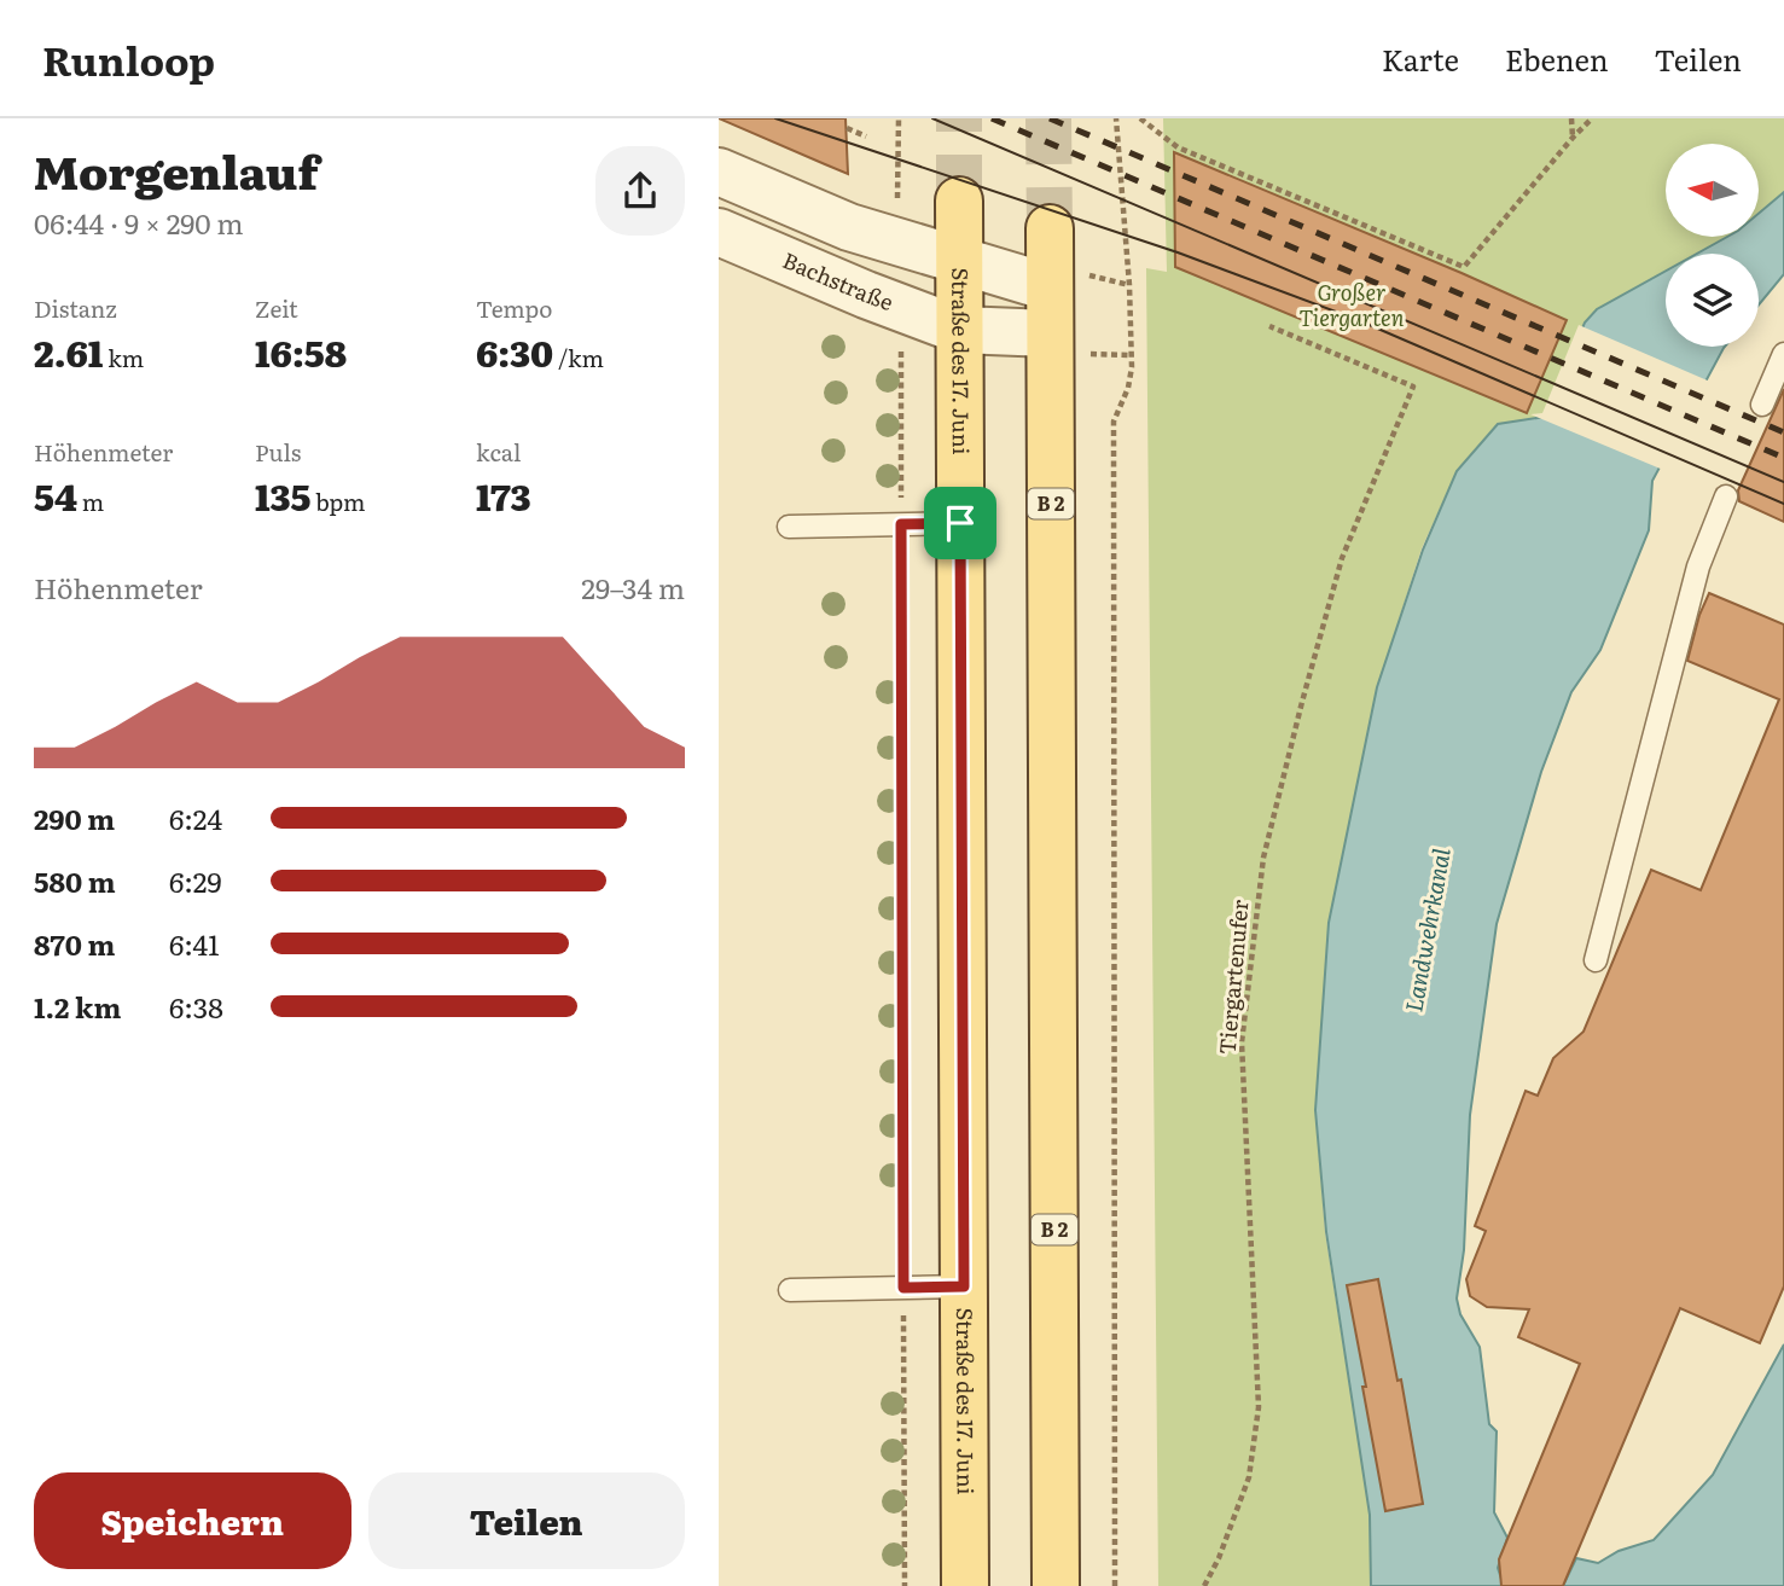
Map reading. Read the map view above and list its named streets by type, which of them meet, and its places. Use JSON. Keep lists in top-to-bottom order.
{
  "streets": {
    "main road": ["Straße des 17. Juni", "B 2"],
    "street": ["Bachstraße"],
    "path": ["Tiergartenufer"]
  },
  "crossings": [
    ["Bachstraße", "Straße des 17. Juni"],
    ["Bachstraße", "B 2"]
  ],
  "water": ["Landwehrkanal"],
  "parks": ["Großer Tiergarten"],
  "north": "left",
  "page": {
    "header": "Runloop",
    "nav": ["Karte", "Ebenen", "Teilen"],
    "heading": ["Morgenlauf", "06:44 · 9 × 290 m"],
    "stats": [
      ["Distanz", "2.61 km"],
      ["Zeit", "16:58"],
      ["Tempo", "6:30 /km"],
      ["Höhenmeter", "54 m"],
      ["Puls", "135 bpm"],
      ["kcal", "173"]
    ],
    "chart": ["Höhenmeter", "29–34 m"],
    "list": [
      {
        "name": "290 m",
        "note": "6:24"
      },
      {
        "name": "580 m",
        "note": "6:29"
      },
      {
        "name": "870 m",
        "note": "6:41"
      },
      {
        "name": "1.2 km",
        "note": "6:38"
      }
    ],
    "buttons": ["Speichern", "Teilen"]
  }
}
